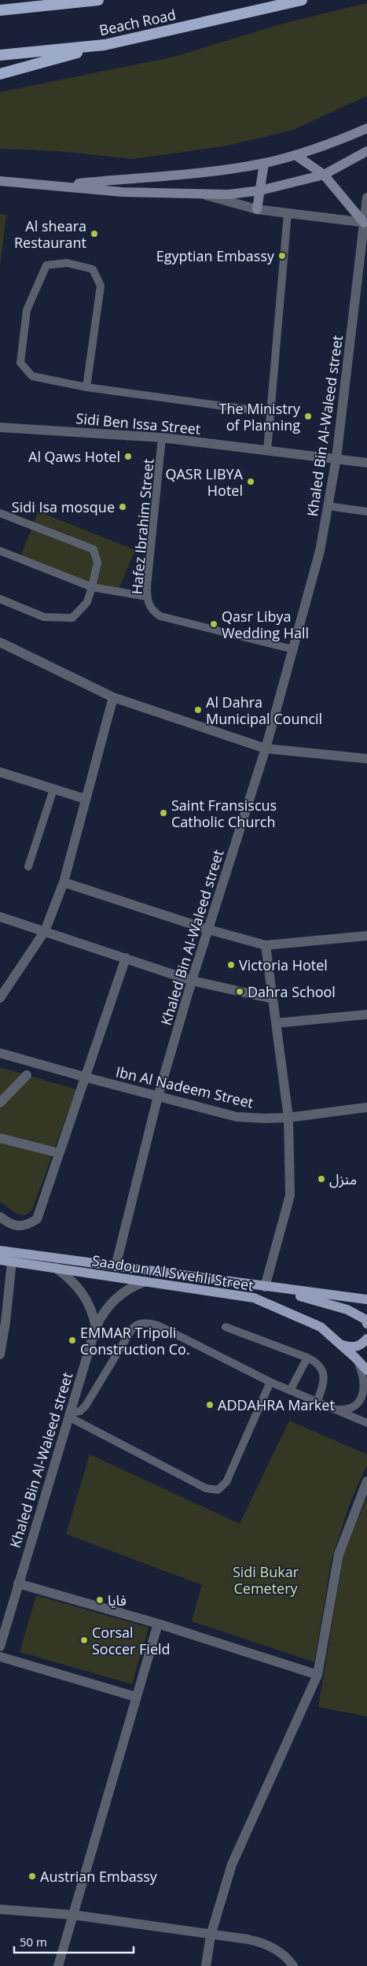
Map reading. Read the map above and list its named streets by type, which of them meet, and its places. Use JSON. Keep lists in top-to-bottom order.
{
  "streets": {
    "highway": ["Beach Road"],
    "main road": ["Saadoun Al Swehli Street"],
    "street": ["Sidi Ben Issa Street", "Khaled Bin Al-Waleed street", "Ibn Al Nadeem Street"],
    "lane": ["Hafez Ibrahim Street"]
  },
  "crossings": [
    ["Sidi Ben Issa Street", "Khaled Bin Al-Waleed street"],
    ["Sidi Ben Issa Street", "Hafez Ibrahim Street"],
    ["Khaled Bin Al-Waleed street", "Hafez Ibrahim Street"],
    ["Khaled Bin Al-Waleed street", "Ibn Al Nadeem Street"],
    ["Khaled Bin Al-Waleed street", "Saadoun Al Swehli Street"]
  ],
  "parks": ["Sidi Bukar Cemetery"],
  "places": [
    "Al sheara Restaurant",
    "Egyptian Embassy",
    "The Ministry of Planning",
    "Al Qaws Hotel",
    "QASR LIBYA Hotel",
    "Sidi Isa mosque",
    "Qasr Libya Wedding Hall",
    "Al Dahra Municipal Council",
    "Saint Fransiscus Catholic Church",
    "Victoria Hotel",
    "Dahra School",
    "منزل",
    "EMMAR Tripoli Construction Co.",
    "ADDAHRA Market",
    "فايا",
    "Corsal Soccer Field",
    "Austrian Embassy"
  ],
  "scale_bar": "50 m"
}
